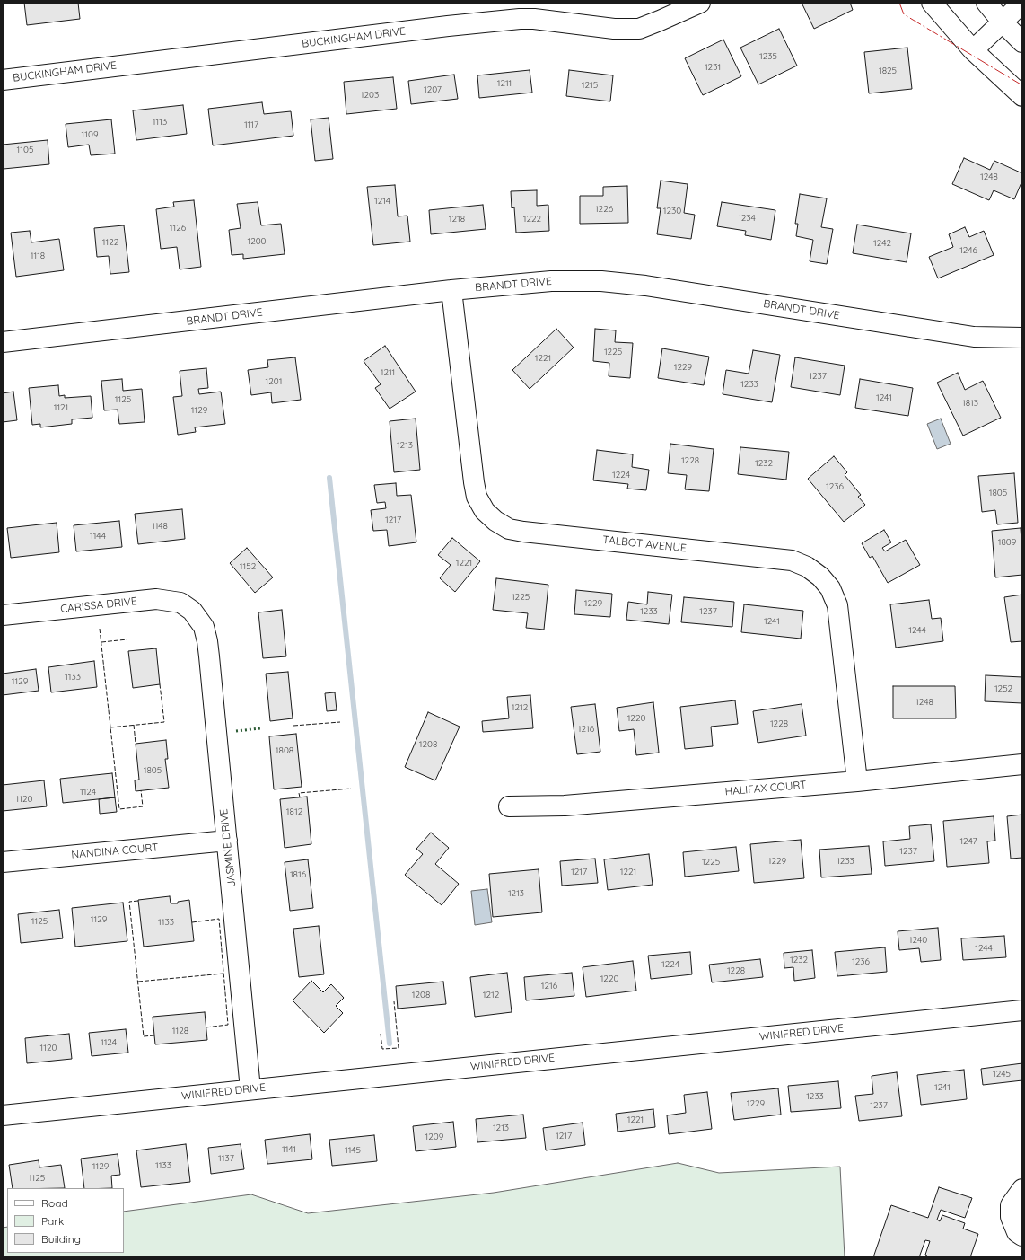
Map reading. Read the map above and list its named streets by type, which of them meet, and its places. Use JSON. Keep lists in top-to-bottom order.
{
  "streets": {
    "street": [
      "BUCKINGHAM DRIVE",
      "BRANDT DRIVE",
      "TALBOT AVENUE",
      "CARISSA DRIVE",
      "HALIFAX COURT",
      "JASMINE DRIVE",
      "NANDINA COURT",
      "WINIFRED DRIVE"
    ]
  },
  "crossings": [
    ["BRANDT DRIVE", "TALBOT AVENUE"],
    ["TALBOT AVENUE", "HALIFAX COURT"],
    ["CARISSA DRIVE", "JASMINE DRIVE"],
    ["JASMINE DRIVE", "NANDINA COURT"],
    ["JASMINE DRIVE", "WINIFRED DRIVE"]
  ],
  "house_numbers": [
    "1235",
    "1231",
    "1825",
    "1211",
    "1215",
    "1207",
    "1203",
    "1113",
    "1117",
    "1109",
    "1105",
    "1248",
    "1214",
    "1226",
    "1230",
    "1234",
    "1218",
    "1222",
    "1126",
    "1200",
    "1122",
    "1242",
    "1246",
    "1118",
    "1225",
    "1221",
    "1229",
    "1211",
    "1237",
    "1201",
    "1233",
    "1241",
    "1125",
    "1813",
    "1121",
    "1129",
    "1213",
    "1228",
    "1232",
    "1224",
    "1236",
    "1805",
    "1217",
    "1148",
    "1144",
    "1809",
    "1221",
    "1152",
    "1225",
    "1229",
    "1233",
    "1237",
    "1241",
    "1244",
    "1133",
    "1129",
    "1252",
    "1248",
    "1212",
    "1220",
    "1228",
    "1216",
    "1208",
    "1808",
    "1805",
    "1124",
    "1120",
    "1812",
    "1247",
    "1237",
    "1229",
    "1233",
    "1225",
    "1217",
    "1221",
    "1816",
    "1213",
    "1129",
    "1125",
    "1133",
    "1240",
    "1244",
    "1232",
    "1236",
    "1224",
    "1228",
    "1220",
    "1216",
    "1208",
    "1212",
    "1128",
    "1124",
    "1120",
    "1245",
    "1241",
    "1233",
    "1229",
    "1237",
    "1221",
    "1213",
    "1217",
    "1209",
    "1141",
    "1145",
    "1137",
    "1133",
    "1129",
    "1125"
  ],
  "legend": ["Road", "Park", "Building"]
}
